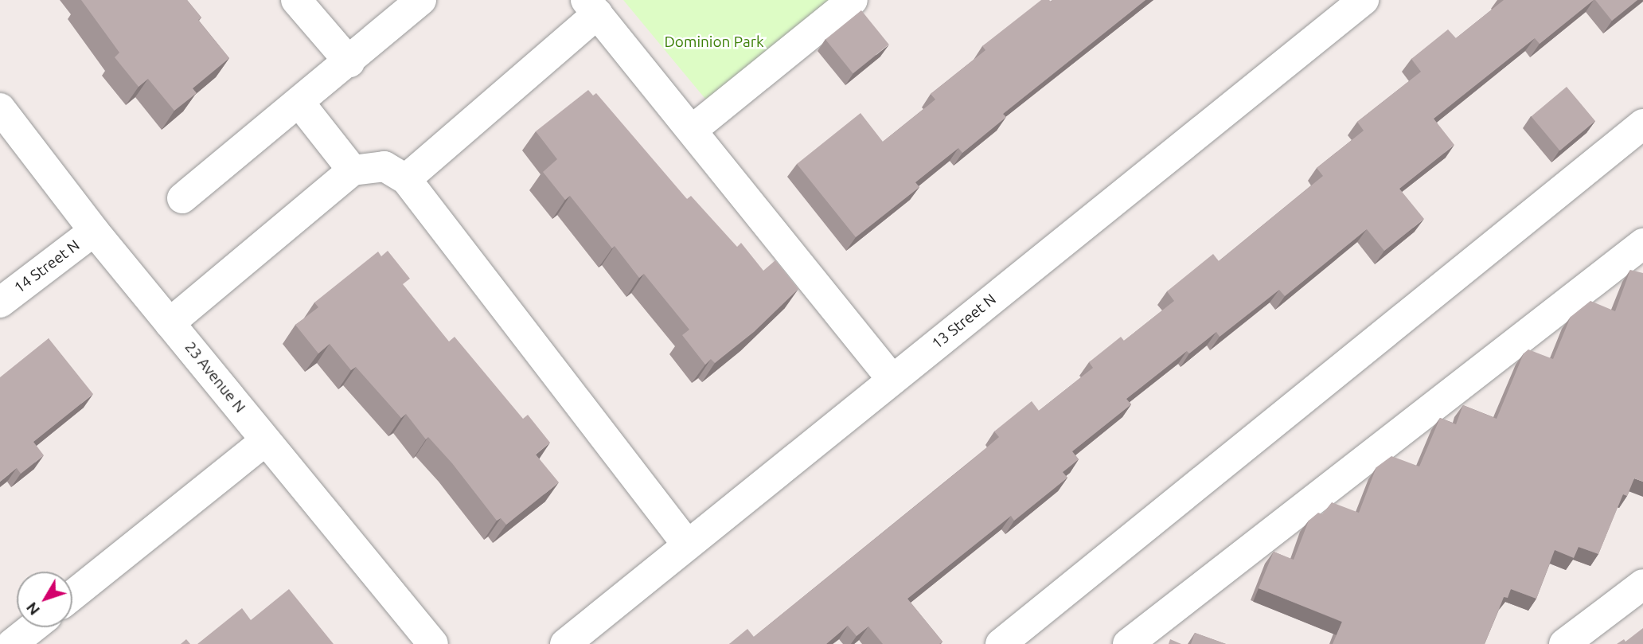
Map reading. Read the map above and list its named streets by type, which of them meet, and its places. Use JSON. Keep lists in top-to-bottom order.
{
  "streets": {
    "street": ["14 Street N", "13 Street N", "23 Avenue N"]
  },
  "crossings": [
    ["14 Street N", "23 Avenue N"]
  ],
  "parks": ["Dominion Park"],
  "north": "bottom left"
}
